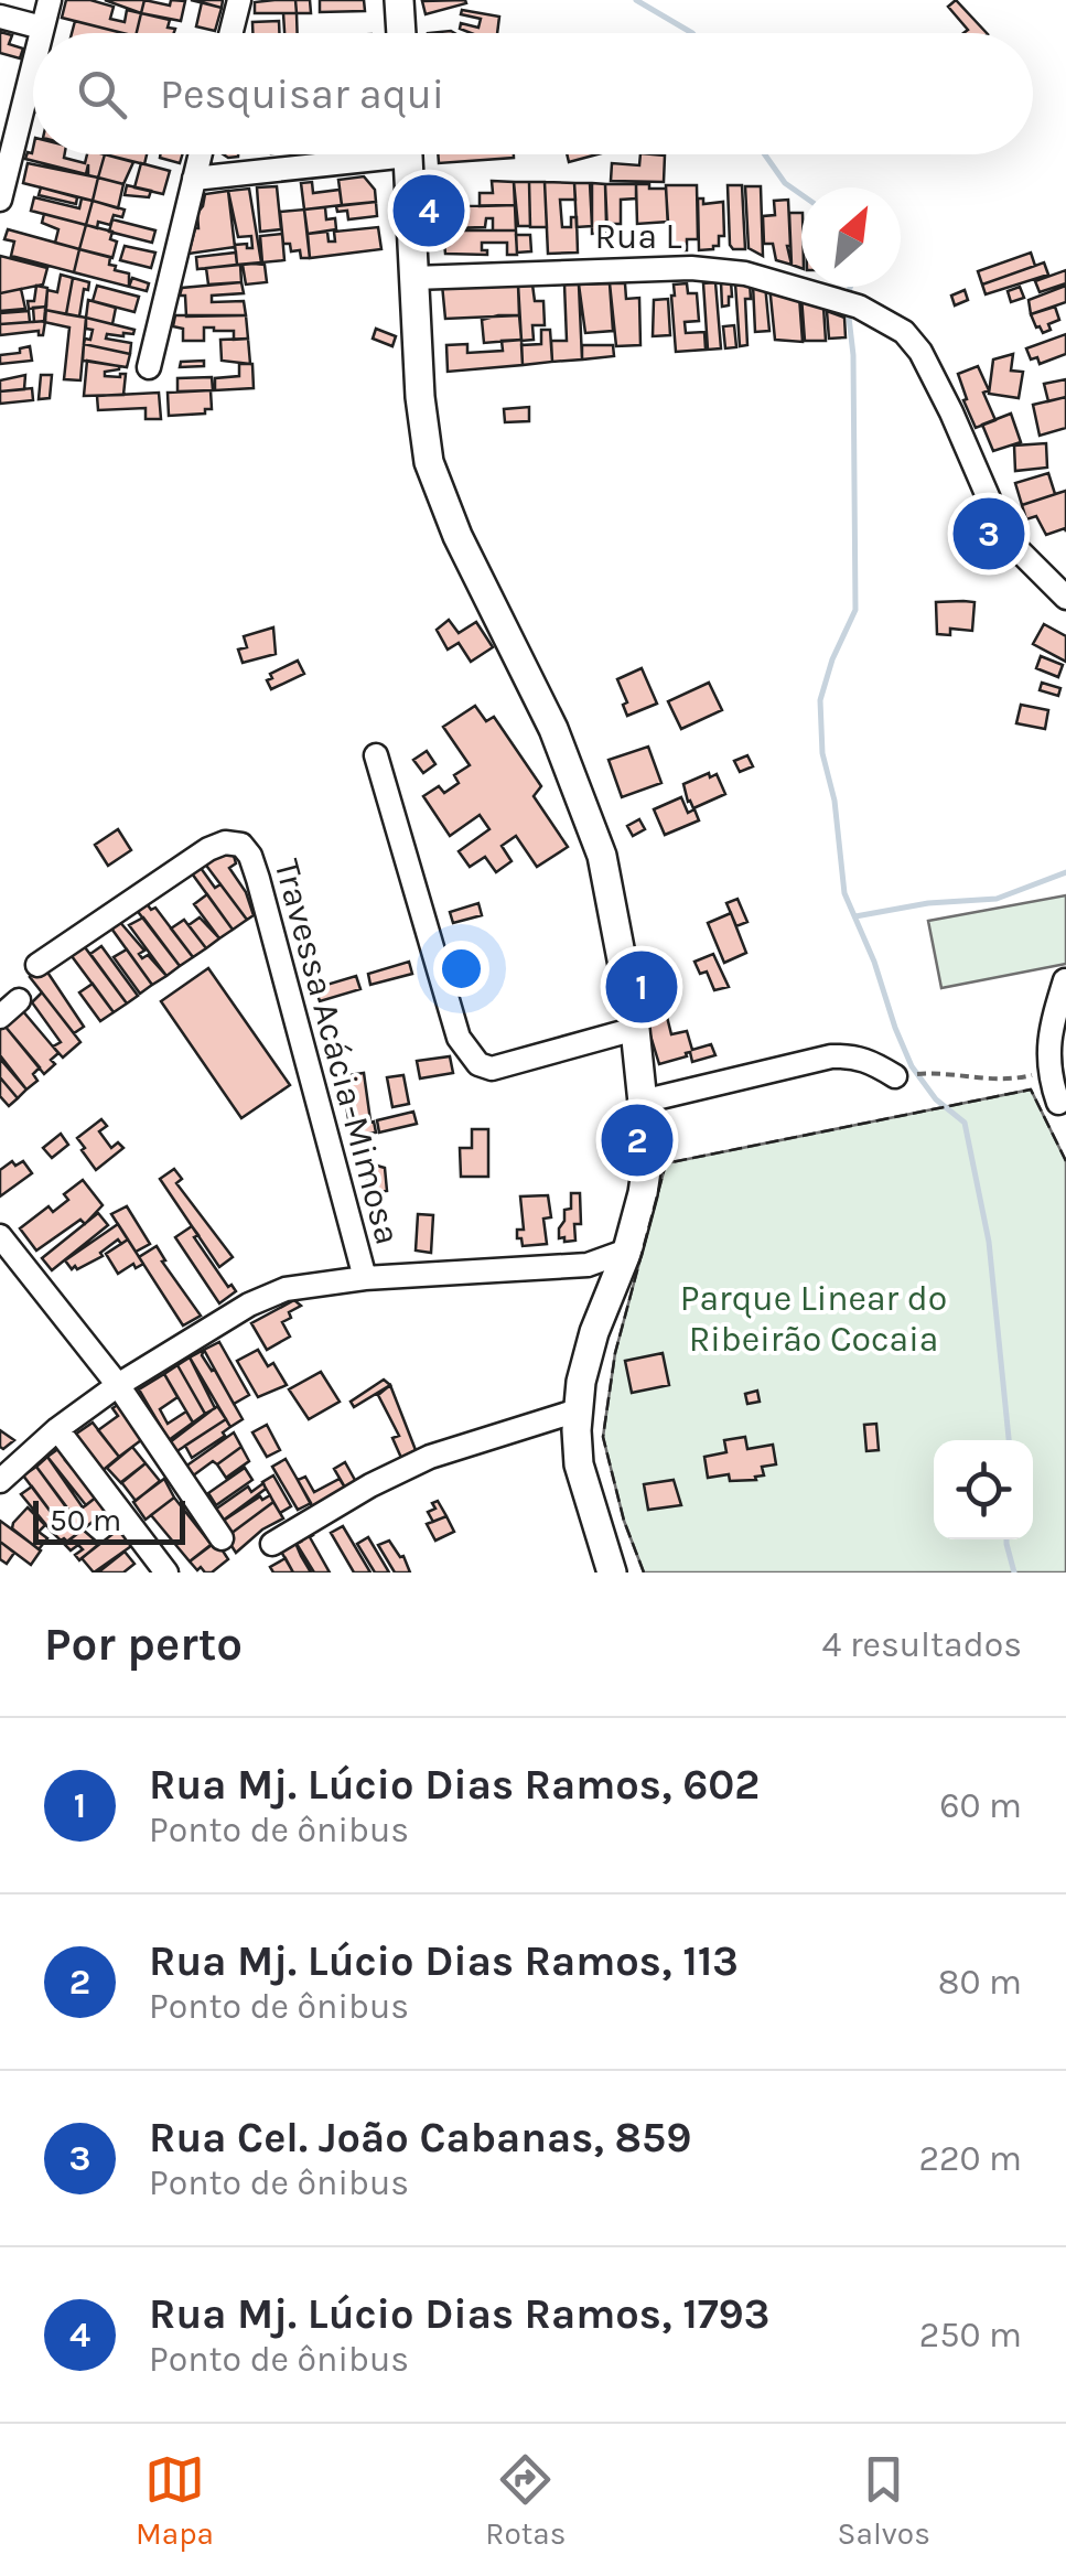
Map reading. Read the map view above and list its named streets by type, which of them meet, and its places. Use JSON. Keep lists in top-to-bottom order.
{
  "streets": {
    "street": ["Rua L", "Travessa Acácia-Mimosa"]
  },
  "parks": ["Parque Linear do Ribeirão Cocaia"],
  "scale_bar": "50 m",
  "north": "top right",
  "page": {
    "search": "Pesquisar aqui",
    "pins": [
      "4",
      "3",
      "1",
      "2"
    ],
    "scale": "50 m",
    "heading": ["Por perto", "4 resultados"],
    "list": [
      {
        "mark": "1",
        "name": "Rua Mj. Lúcio Dias Ramos, 602",
        "note": "Ponto de ônibus",
        "value": "60 m"
      },
      {
        "mark": "2",
        "name": "Rua Mj. Lúcio Dias Ramos, 113",
        "note": "Ponto de ônibus",
        "value": "80 m"
      },
      {
        "mark": "3",
        "name": "Rua Cel. João Cabanas, 859",
        "note": "Ponto de ônibus",
        "value": "220 m"
      },
      {
        "mark": "4",
        "name": "Rua Mj. Lúcio Dias Ramos, 1793",
        "note": "Ponto de ônibus",
        "value": "250 m"
      }
    ],
    "nav": ["Mapa", "Rotas", "Salvos"]
  }
}
